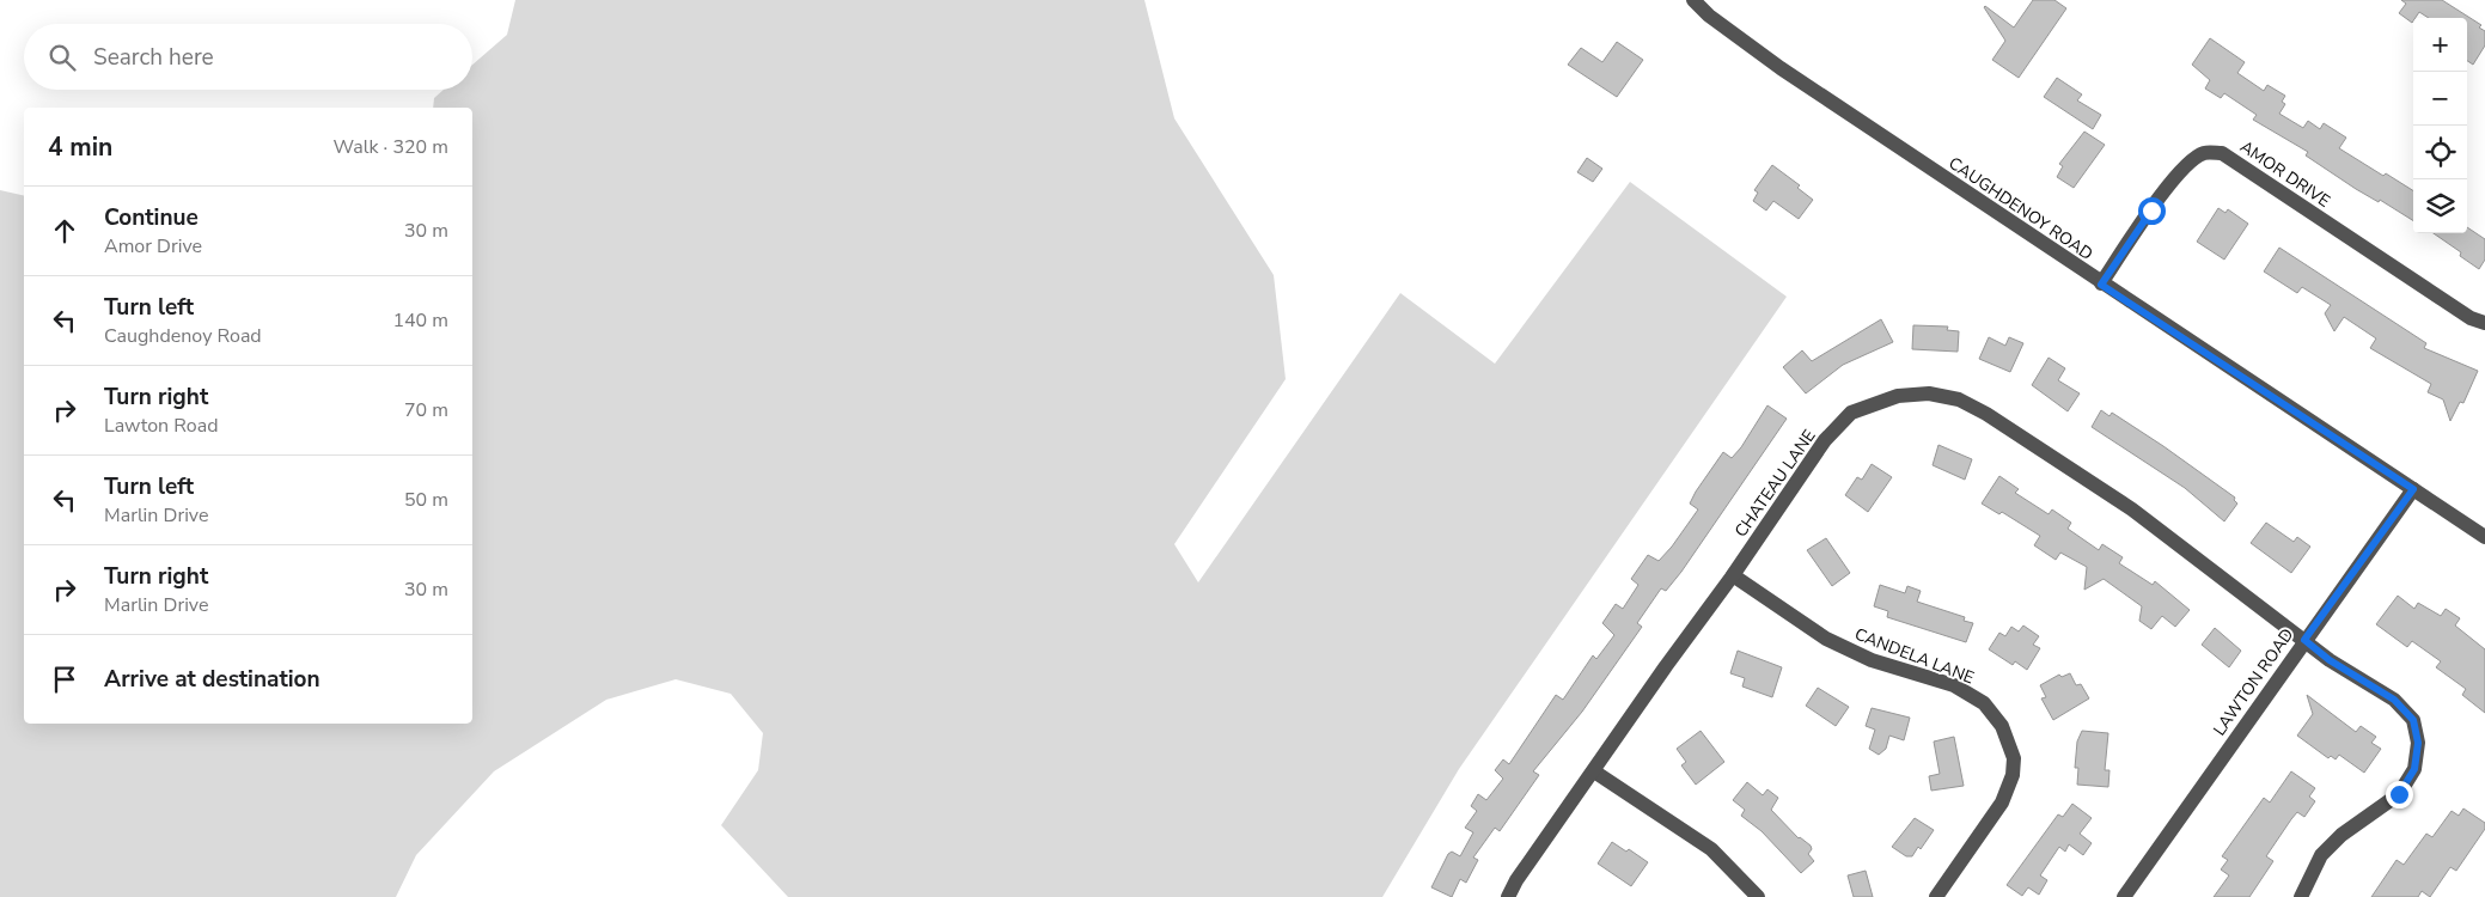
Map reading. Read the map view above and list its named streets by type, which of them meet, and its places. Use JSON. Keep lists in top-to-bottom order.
{
  "streets": {
    "street": [
      "AMOR DRIVE",
      "CAUGHDENOY ROAD",
      "CHATEAU LANE",
      "CANDELA LANE",
      "LAWTON ROAD"
    ]
  },
  "crossings": [
    ["AMOR DRIVE", "CAUGHDENOY ROAD"],
    ["CAUGHDENOY ROAD", "LAWTON ROAD"],
    ["CHATEAU LANE", "CANDELA LANE"],
    ["CHATEAU LANE", "LAWTON ROAD"]
  ],
  "page": {
    "map_buttons": ["+", "−"],
    "search": "Search here",
    "heading": ["4 min", "Walk · 320 m"],
    "list": [
      ["Continue", "Amor Drive", "30 m"],
      ["Turn left", "Caughdenoy Road", "140 m"],
      ["Turn right", "Lawton Road", "70 m"],
      ["Turn left", "Marlin Drive", "50 m"],
      ["Turn right", "Marlin Drive", "30 m"],
      "Arrive at destination"
    ]
  }
}
